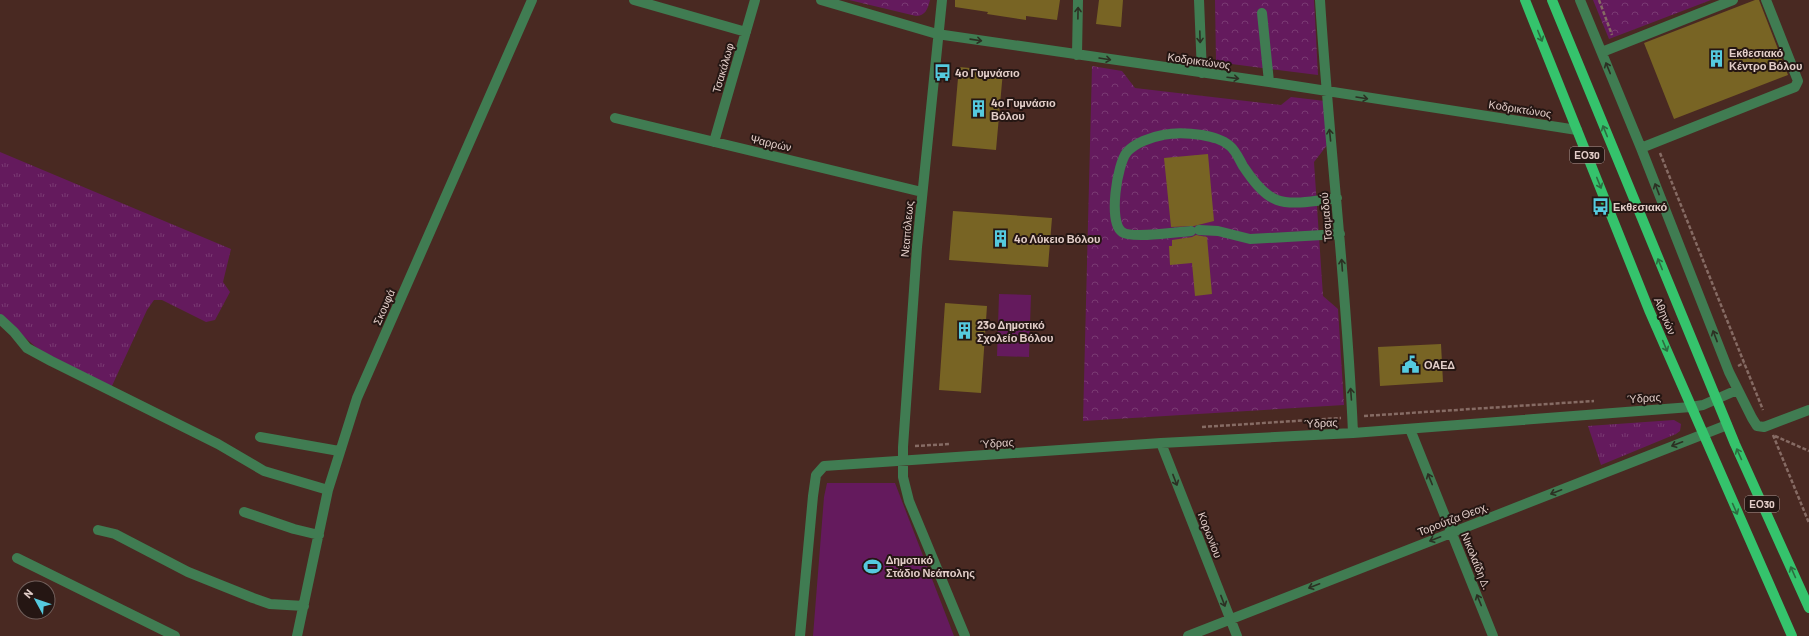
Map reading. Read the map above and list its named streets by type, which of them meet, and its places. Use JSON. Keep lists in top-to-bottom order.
{
  "streets": {
    "main road": ["ΕΟ30", "Αθηνών"],
    "street": [
      "Κοδρικτώνος",
      "Τσακάλωφ",
      "Ψαρρών",
      "Τσαμαδού",
      "Νεαπόλεως",
      "Σκουφά",
      "Ύδρας",
      "Τορούτζα Θεοχ.",
      "Κορωνίου",
      "Νικολαΐδη Δ."
    ]
  },
  "crossings": [
    ["Κοδρικτώνος", "Τσαμαδού"],
    ["Κοδρικτώνος", "Νεαπόλεως"],
    ["Κοδρικτώνος", "Αθηνών"],
    ["Τσακάλωφ", "Ψαρρών"],
    ["Ψαρρών", "Νεαπόλεως"],
    ["Τσαμαδού", "Ύδρας"],
    ["Νεαπόλεως", "Ύδρας"],
    ["Αθηνών", "Ύδρας"],
    ["Αθηνών", "Τορούτζα Θεοχ."],
    ["Ύδρας", "Κορωνίου"],
    ["Ύδρας", "Νικολαΐδη Δ."],
    ["Τορούτζα Θεοχ.", "Κορωνίου"],
    ["Τορούτζα Θεοχ.", "Νικολαΐδη Δ."]
  ],
  "one_way": [
    "Κοδρικτώνος",
    "Τσαμαδού",
    "Τορούτζα Θεοχ.",
    "Κορωνίου",
    "Νικολαΐδη Δ."
  ],
  "places": {
    "building": [
      "Εκθεσιακό Κέντρο Βόλου",
      "4ο Γυμνάσιο Βόλου",
      "4ο Λύκειο Βόλου",
      "23ο Δημοτικό Σχολείο Βόλου"
    ],
    "bus stop": ["4ο Γυμνάσιο", "Εκθεσιακό"],
    "public building": ["ΟΑΕΔ"],
    "sports": ["Δημοτικό Στάδιο Νεάπολης"]
  },
  "north": "top left"
}
